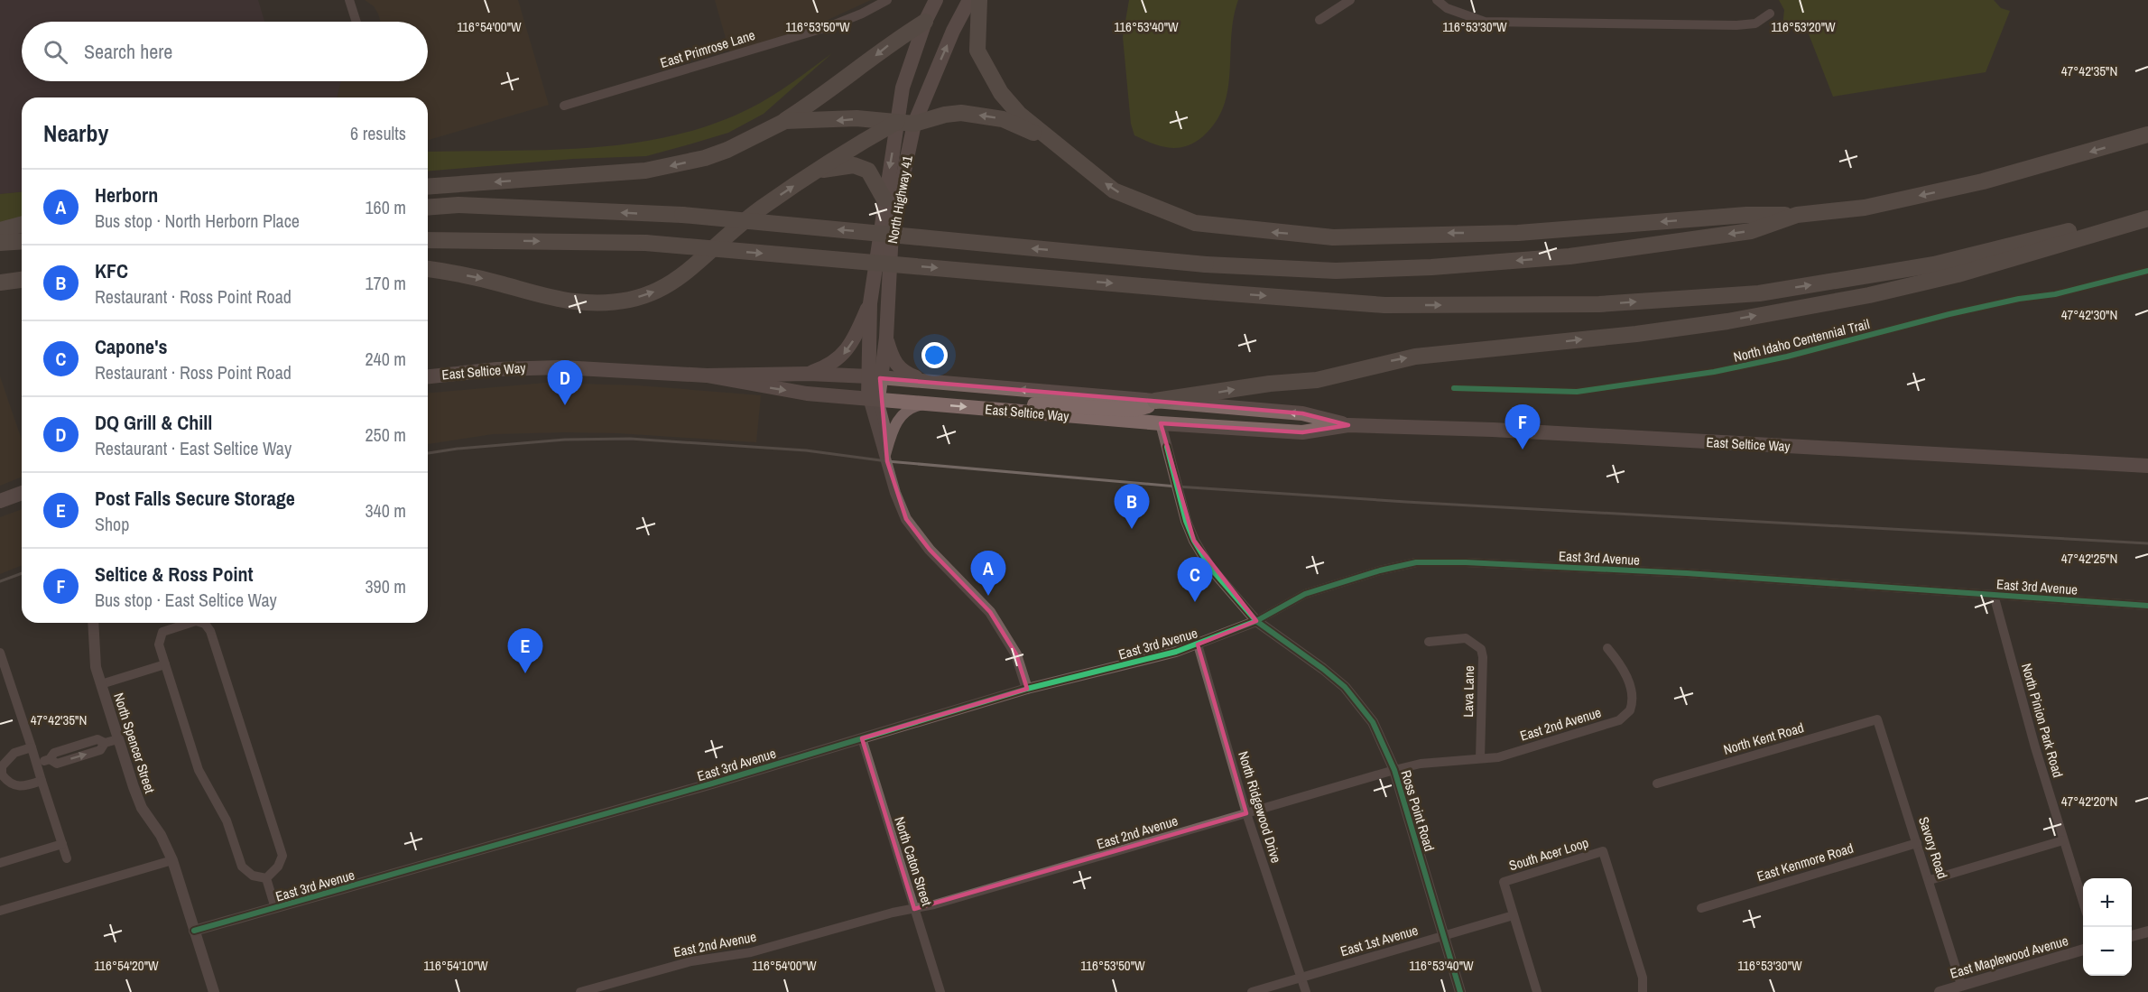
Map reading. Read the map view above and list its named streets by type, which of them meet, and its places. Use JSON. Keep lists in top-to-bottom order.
{
  "streets": {
    "main road": ["North Highway 41", "East Seltice Way", "Ross Point Road"],
    "street": [
      "East Primrose Lane",
      "East 3rd Avenue",
      "Lava Lane",
      "North Pinion Park Road",
      "East 2nd Avenue",
      "North Kent Road",
      "North Spencer Street",
      "North Ridgewood Drive",
      "Savory Road",
      "South Acer Loop",
      "North Caton Street",
      "East Kenmore Road",
      "East 1st Avenue",
      "East Maplewood Avenue"
    ],
    "cycle path": ["North Idaho Centennial Trail"]
  },
  "crossings": [
    ["North Highway 41", "East Seltice Way"],
    ["East Seltice Way", "Ross Point Road"],
    ["East 3rd Avenue", "North Pinion Park Road"],
    ["East 3rd Avenue", "North Spencer Street"],
    ["East 3rd Avenue", "North Ridgewood Drive"],
    ["East 3rd Avenue", "Ross Point Road"],
    ["East 3rd Avenue", "North Caton Street"],
    ["Lava Lane", "East 2nd Avenue"],
    ["East 2nd Avenue", "North Ridgewood Drive"],
    ["East 2nd Avenue", "Ross Point Road"],
    ["East 2nd Avenue", "North Caton Street"],
    ["North Kent Road", "Savory Road"],
    ["North Ridgewood Drive", "East 1st Avenue"],
    ["Ross Point Road", "East 1st Avenue"],
    ["Savory Road", "East Kenmore Road"],
    ["Savory Road", "East Maplewood Avenue"],
    ["South Acer Loop", "East 1st Avenue"]
  ],
  "page": {
    "search": "Search here",
    "heading": ["Nearby", "6 results"],
    "list": [
      {
        "mark": "A",
        "name": "Herborn",
        "note": "Bus stop · North Herborn Place",
        "value": "160 m"
      },
      {
        "mark": "B",
        "name": "KFC",
        "note": "Restaurant · Ross Point Road",
        "value": "170 m"
      },
      {
        "mark": "C",
        "name": "Capone's",
        "note": "Restaurant · Ross Point Road",
        "value": "240 m"
      },
      {
        "mark": "D",
        "name": "DQ Grill & Chill",
        "note": "Restaurant · East Seltice Way",
        "value": "250 m"
      },
      {
        "mark": "E",
        "name": "Post Falls Secure Storage",
        "note": "Shop",
        "value": "340 m"
      },
      {
        "mark": "F",
        "name": "Seltice & Ross Point",
        "note": "Bus stop · East Seltice Way",
        "value": "390 m"
      }
    ],
    "pins": [
      "D",
      "F",
      "B",
      "A",
      "C",
      "E"
    ],
    "map_buttons": ["+", "−"]
  },
  "coordinates": [
    "116°54'00\"W",
    "116°53'50\"W",
    "116°53'40\"W",
    "116°53'30\"W",
    "116°53'20\"W",
    "47°42'35\"N",
    "47°42'30\"N",
    "47°42'25\"N",
    "47°42'20\"N",
    "116°54'20\"W",
    "116°54'10\"W"
  ]
}
